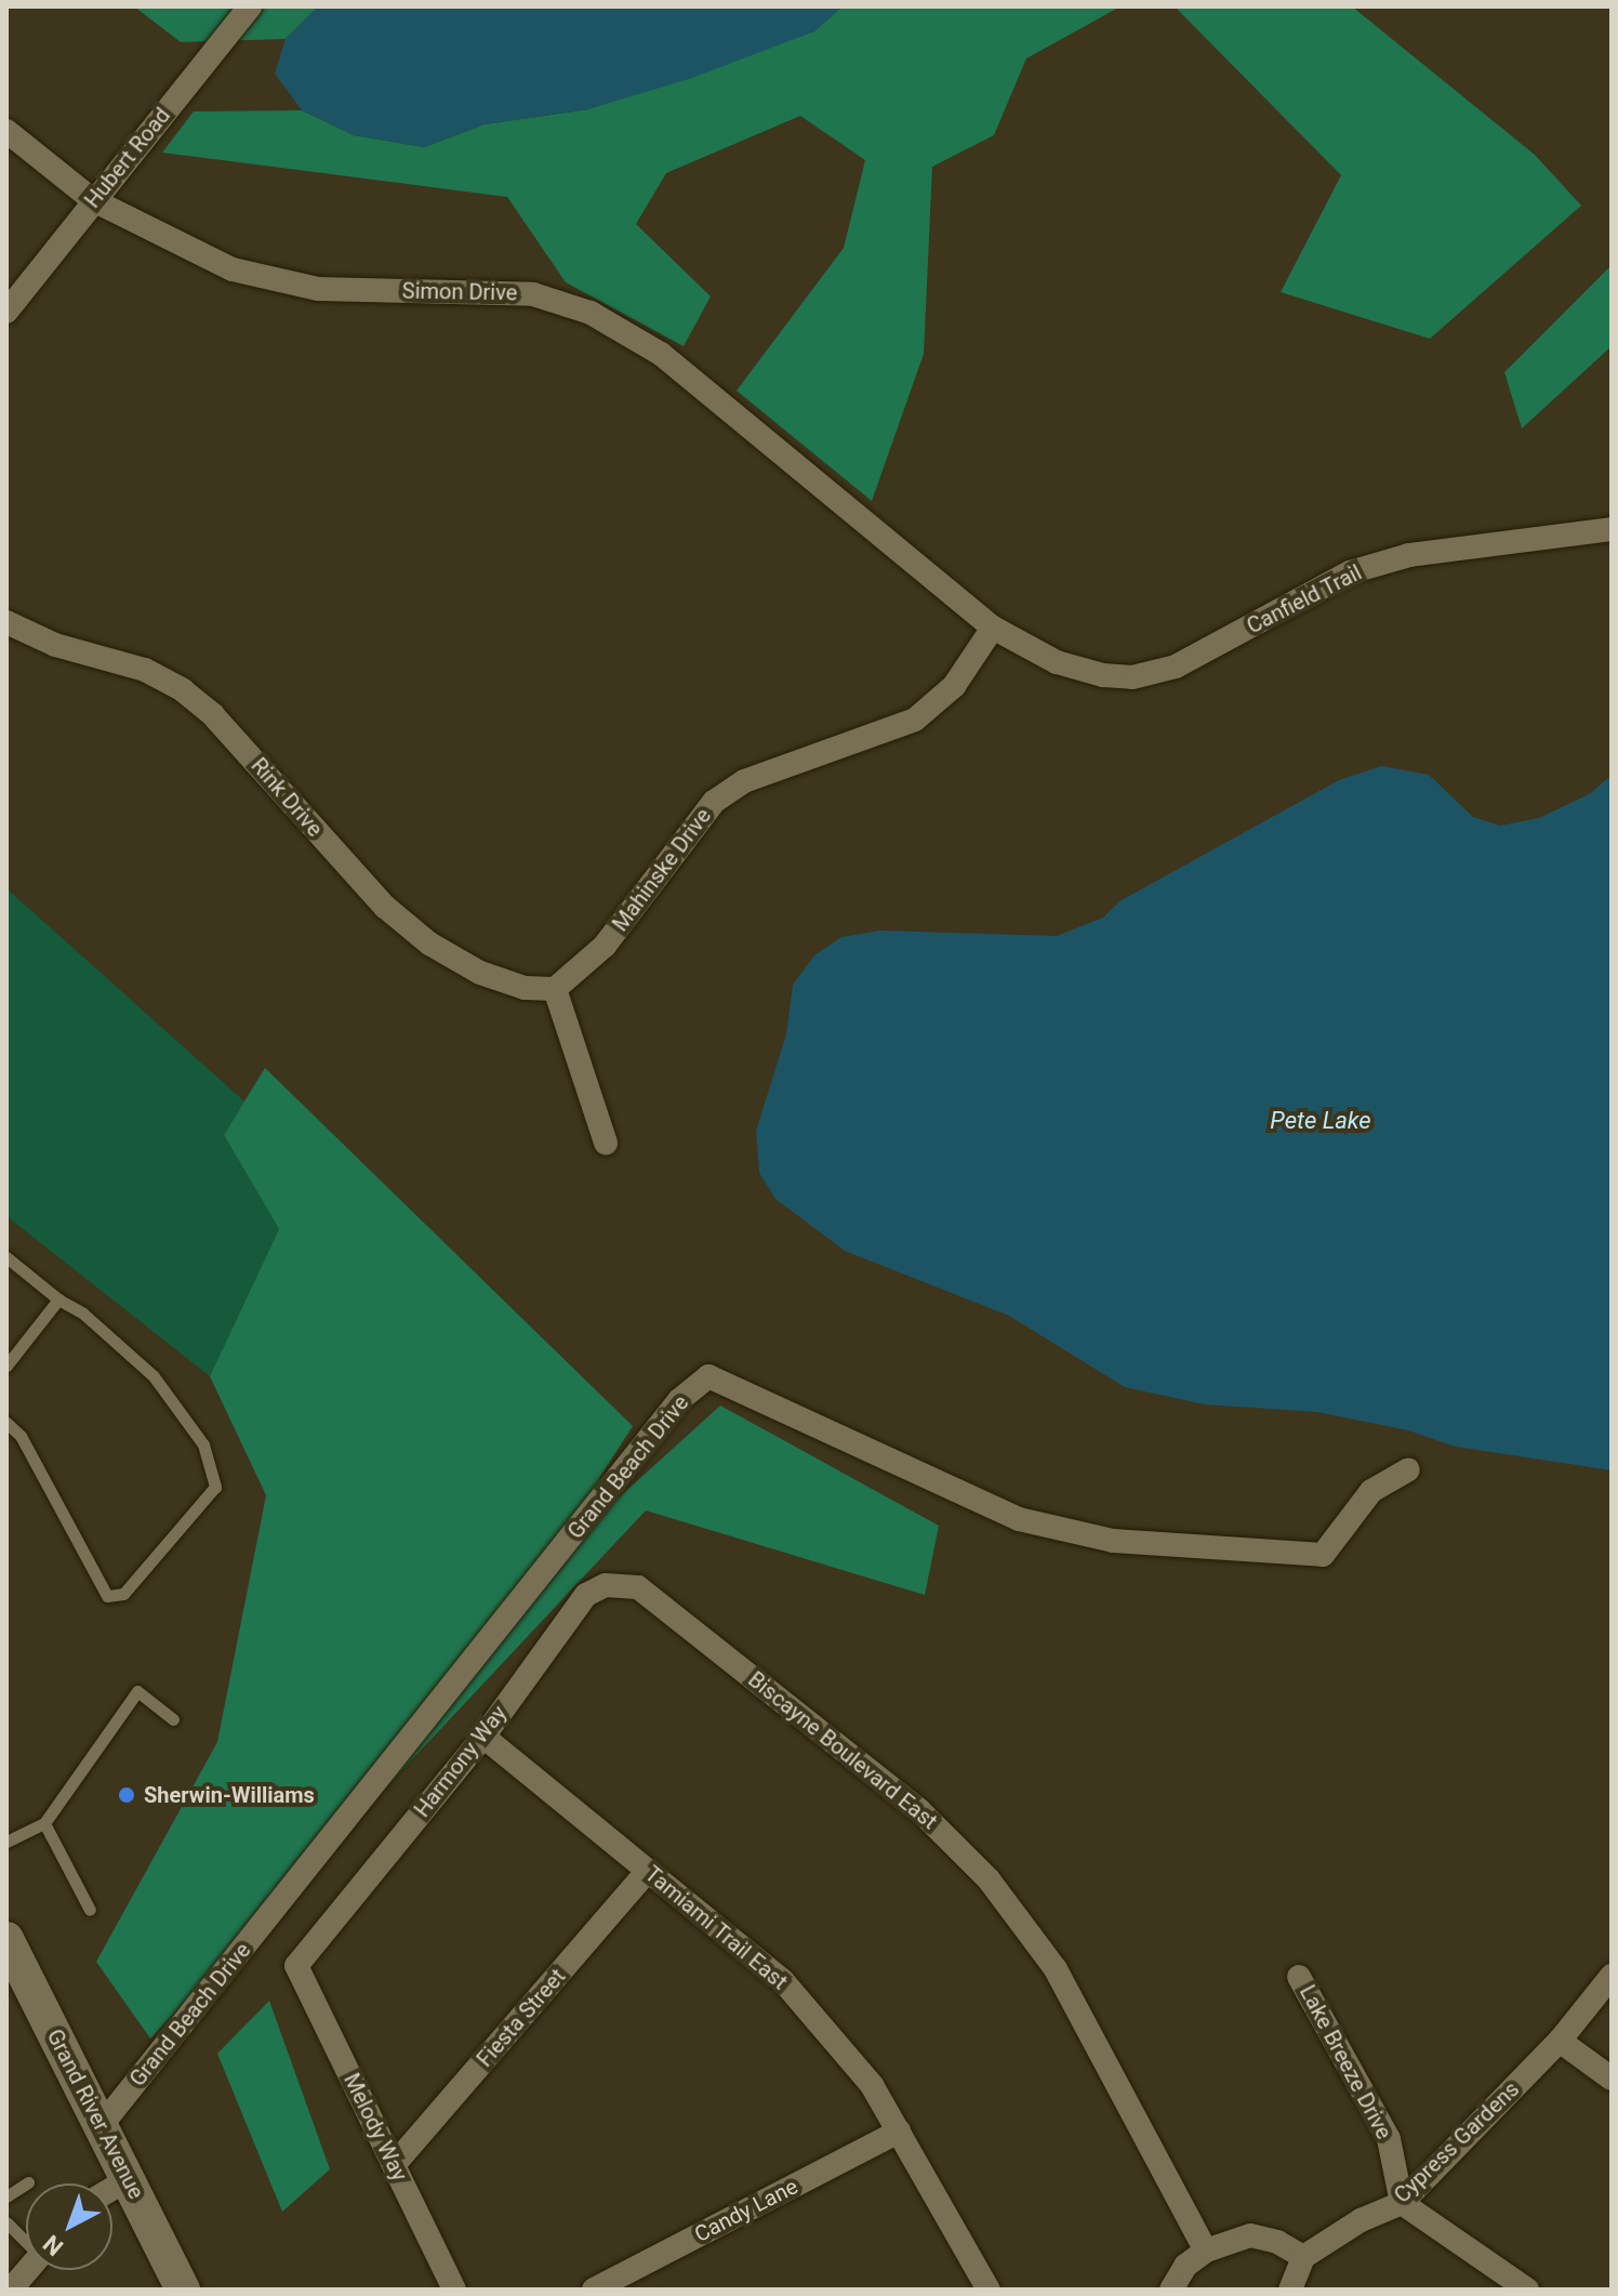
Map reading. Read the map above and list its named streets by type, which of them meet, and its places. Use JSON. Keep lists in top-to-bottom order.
{
  "streets": {
    "main road": ["Grand River Avenue"],
    "street": [
      "Hubert Road",
      "Simon Drive",
      "Canfield Trail",
      "Rink Drive",
      "Mahinske Drive",
      "Grand Beach Drive",
      "Biscayne Boulevard East",
      "Harmony Way",
      "Tamiami Trail East",
      "Fiesta Street",
      "Lake Breeze Drive",
      "Melody Way",
      "Cypress Gardens",
      "Candy Lane"
    ]
  },
  "crossings": [
    ["Hubert Road", "Simon Drive"],
    ["Simon Drive", "Canfield Trail"],
    ["Simon Drive", "Mahinske Drive"],
    ["Rink Drive", "Mahinske Drive"],
    ["Grand Beach Drive", "Grand River Avenue"],
    ["Biscayne Boulevard East", "Harmony Way"],
    ["Harmony Way", "Tamiami Trail East"],
    ["Harmony Way", "Melody Way"],
    ["Tamiami Trail East", "Fiesta Street"],
    ["Tamiami Trail East", "Candy Lane"],
    ["Fiesta Street", "Melody Way"],
    ["Lake Breeze Drive", "Cypress Gardens"]
  ],
  "water": ["Pete Lake"],
  "places": ["Sherwin-Williams"],
  "north": "bottom left"
}
